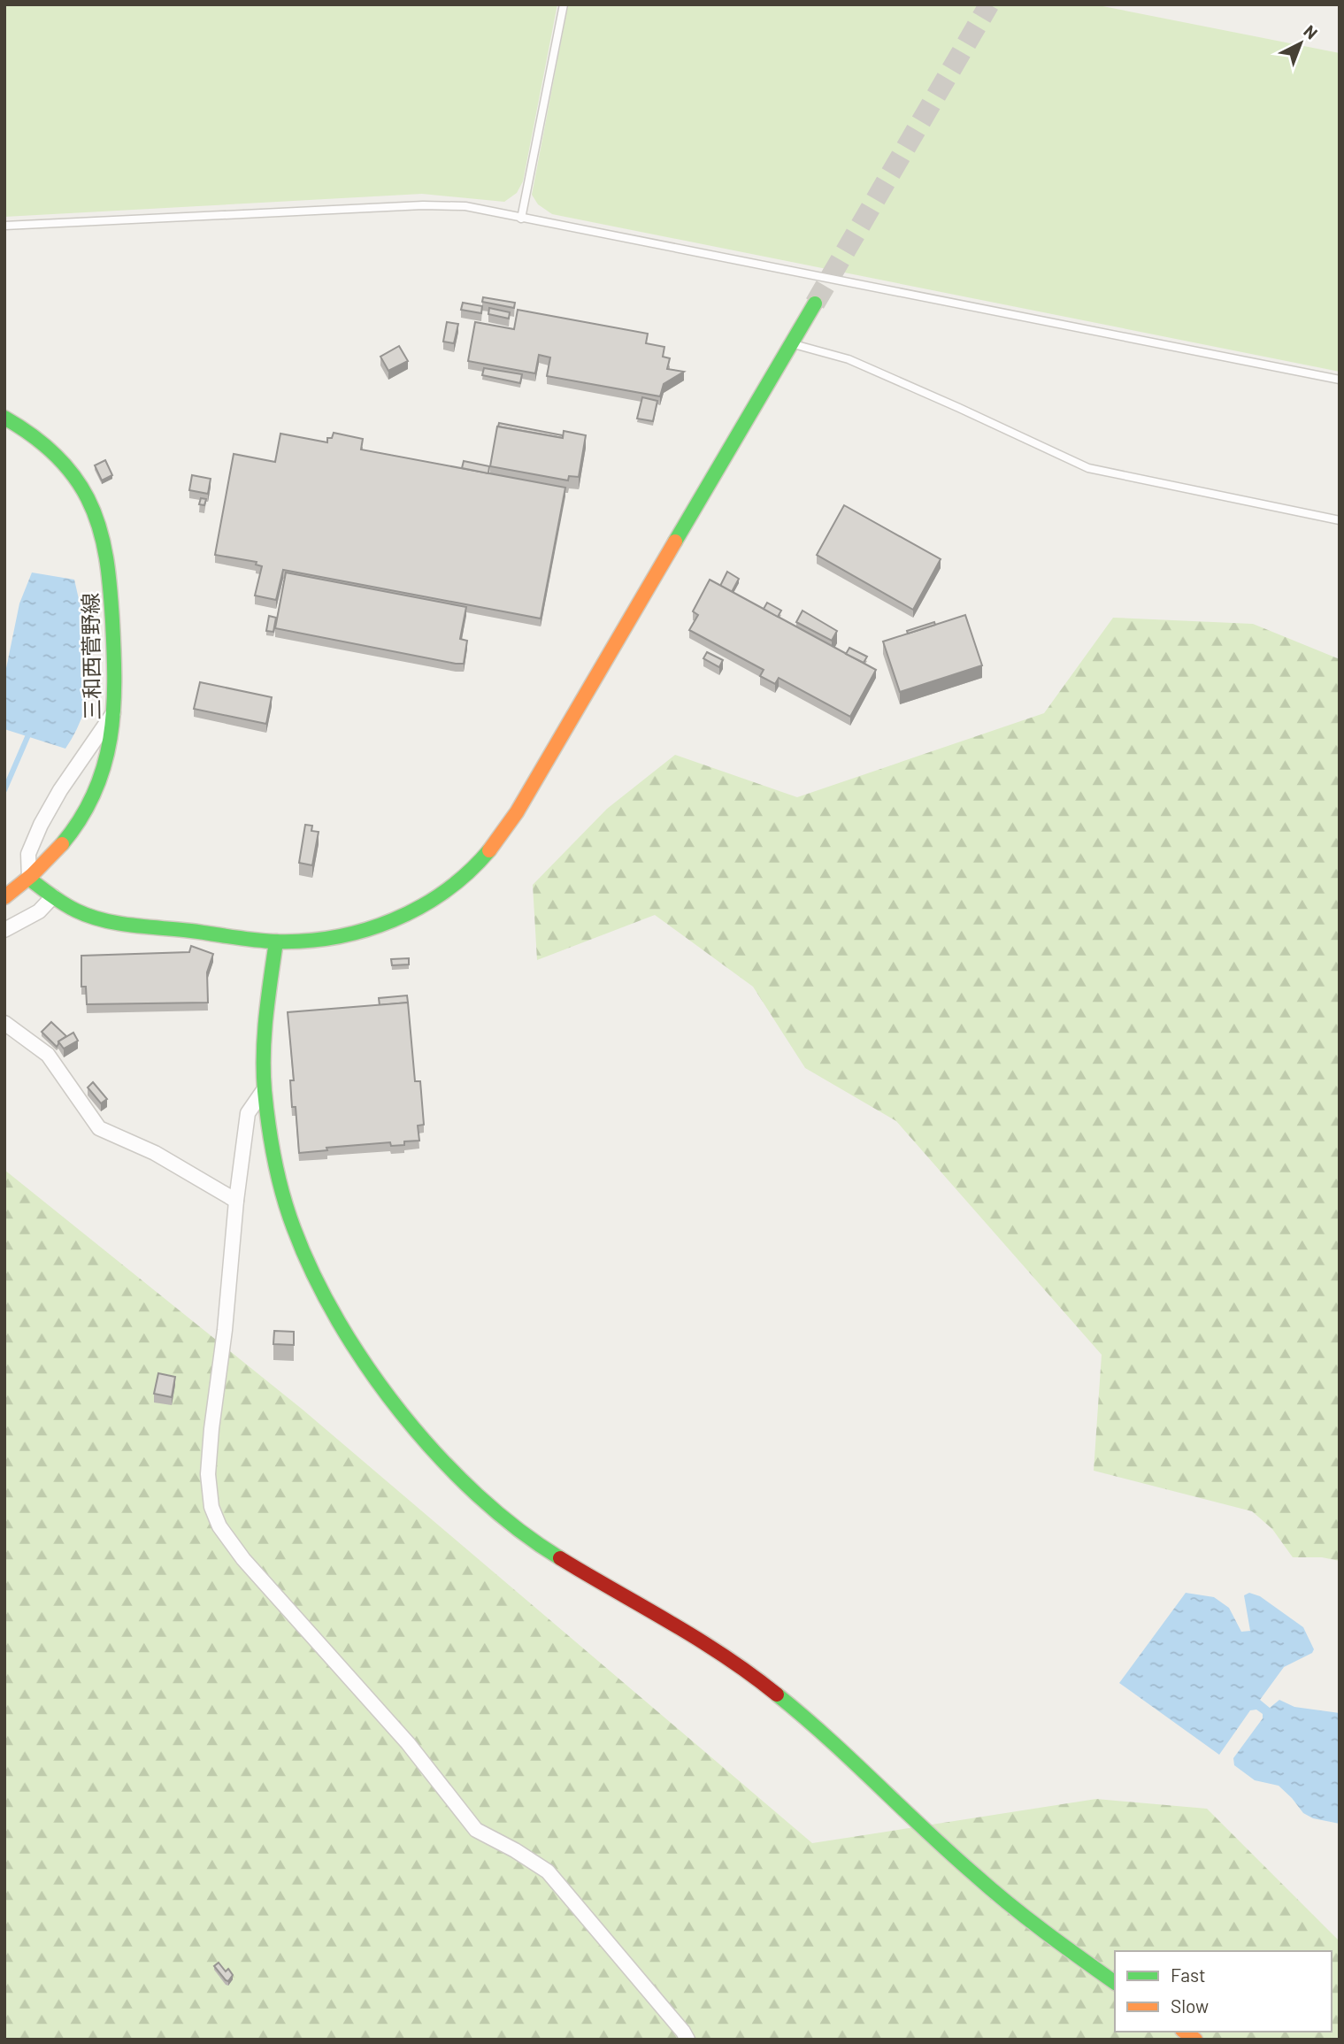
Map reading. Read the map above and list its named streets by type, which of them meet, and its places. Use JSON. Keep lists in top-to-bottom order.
{
  "streets": {
    "street": ["三和西菅野線"]
  },
  "legend": ["Fast", "Slow"],
  "north": "top right"
}
